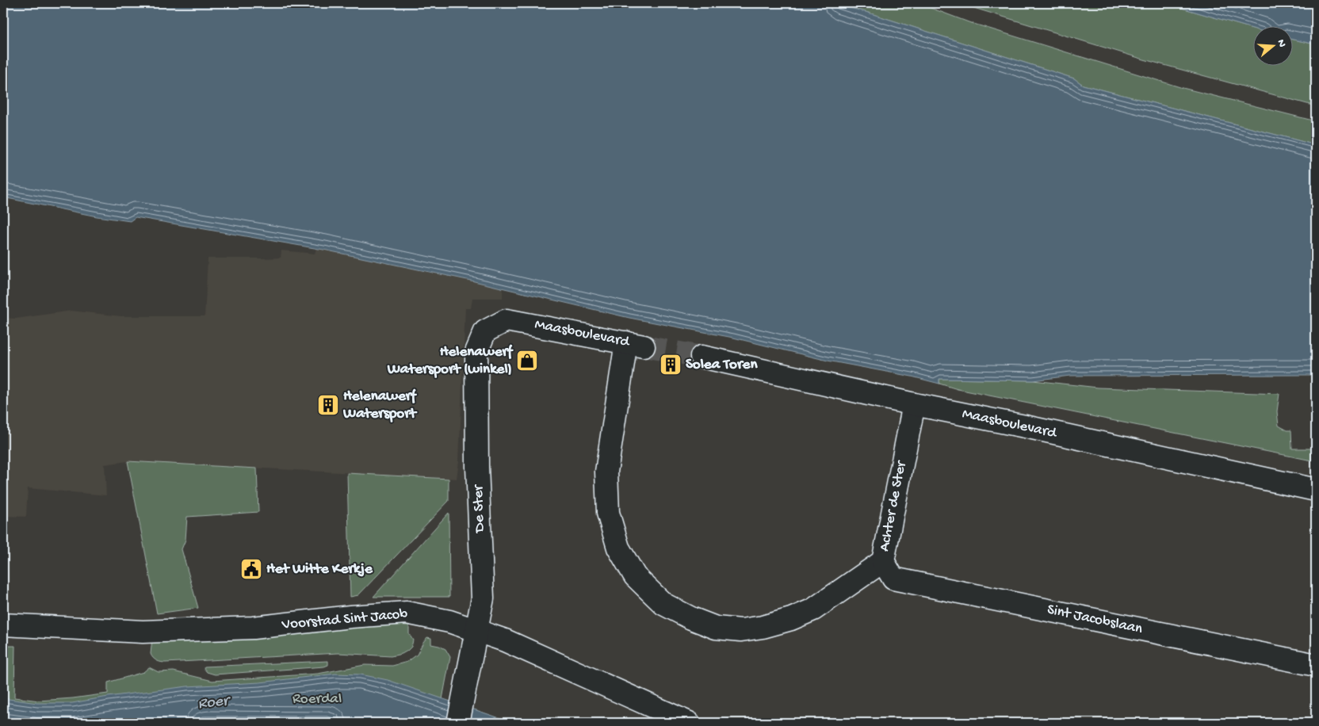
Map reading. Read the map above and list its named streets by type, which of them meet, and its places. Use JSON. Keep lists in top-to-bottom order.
{
  "streets": {
    "street": [
      "Maasboulevard",
      "Achter de Ster",
      "De Ster",
      "Voorstad Sint Jacob",
      "Sint Jacobslaan"
    ]
  },
  "crossings": [
    ["Maasboulevard", "Achter de Ster"],
    ["Maasboulevard", "De Ster"],
    ["Achter de Ster", "Sint Jacobslaan"],
    ["De Ster", "Voorstad Sint Jacob"]
  ],
  "water": ["Roer"],
  "parks": ["Roerdal"],
  "places": {
    "shop": ["Helenawerf Watersport (winkel)"],
    "building": ["Solea Toren", "Helenawerf Watersport"],
    "public building": ["Het Witte Kerkje"]
  },
  "north": "right"
}
